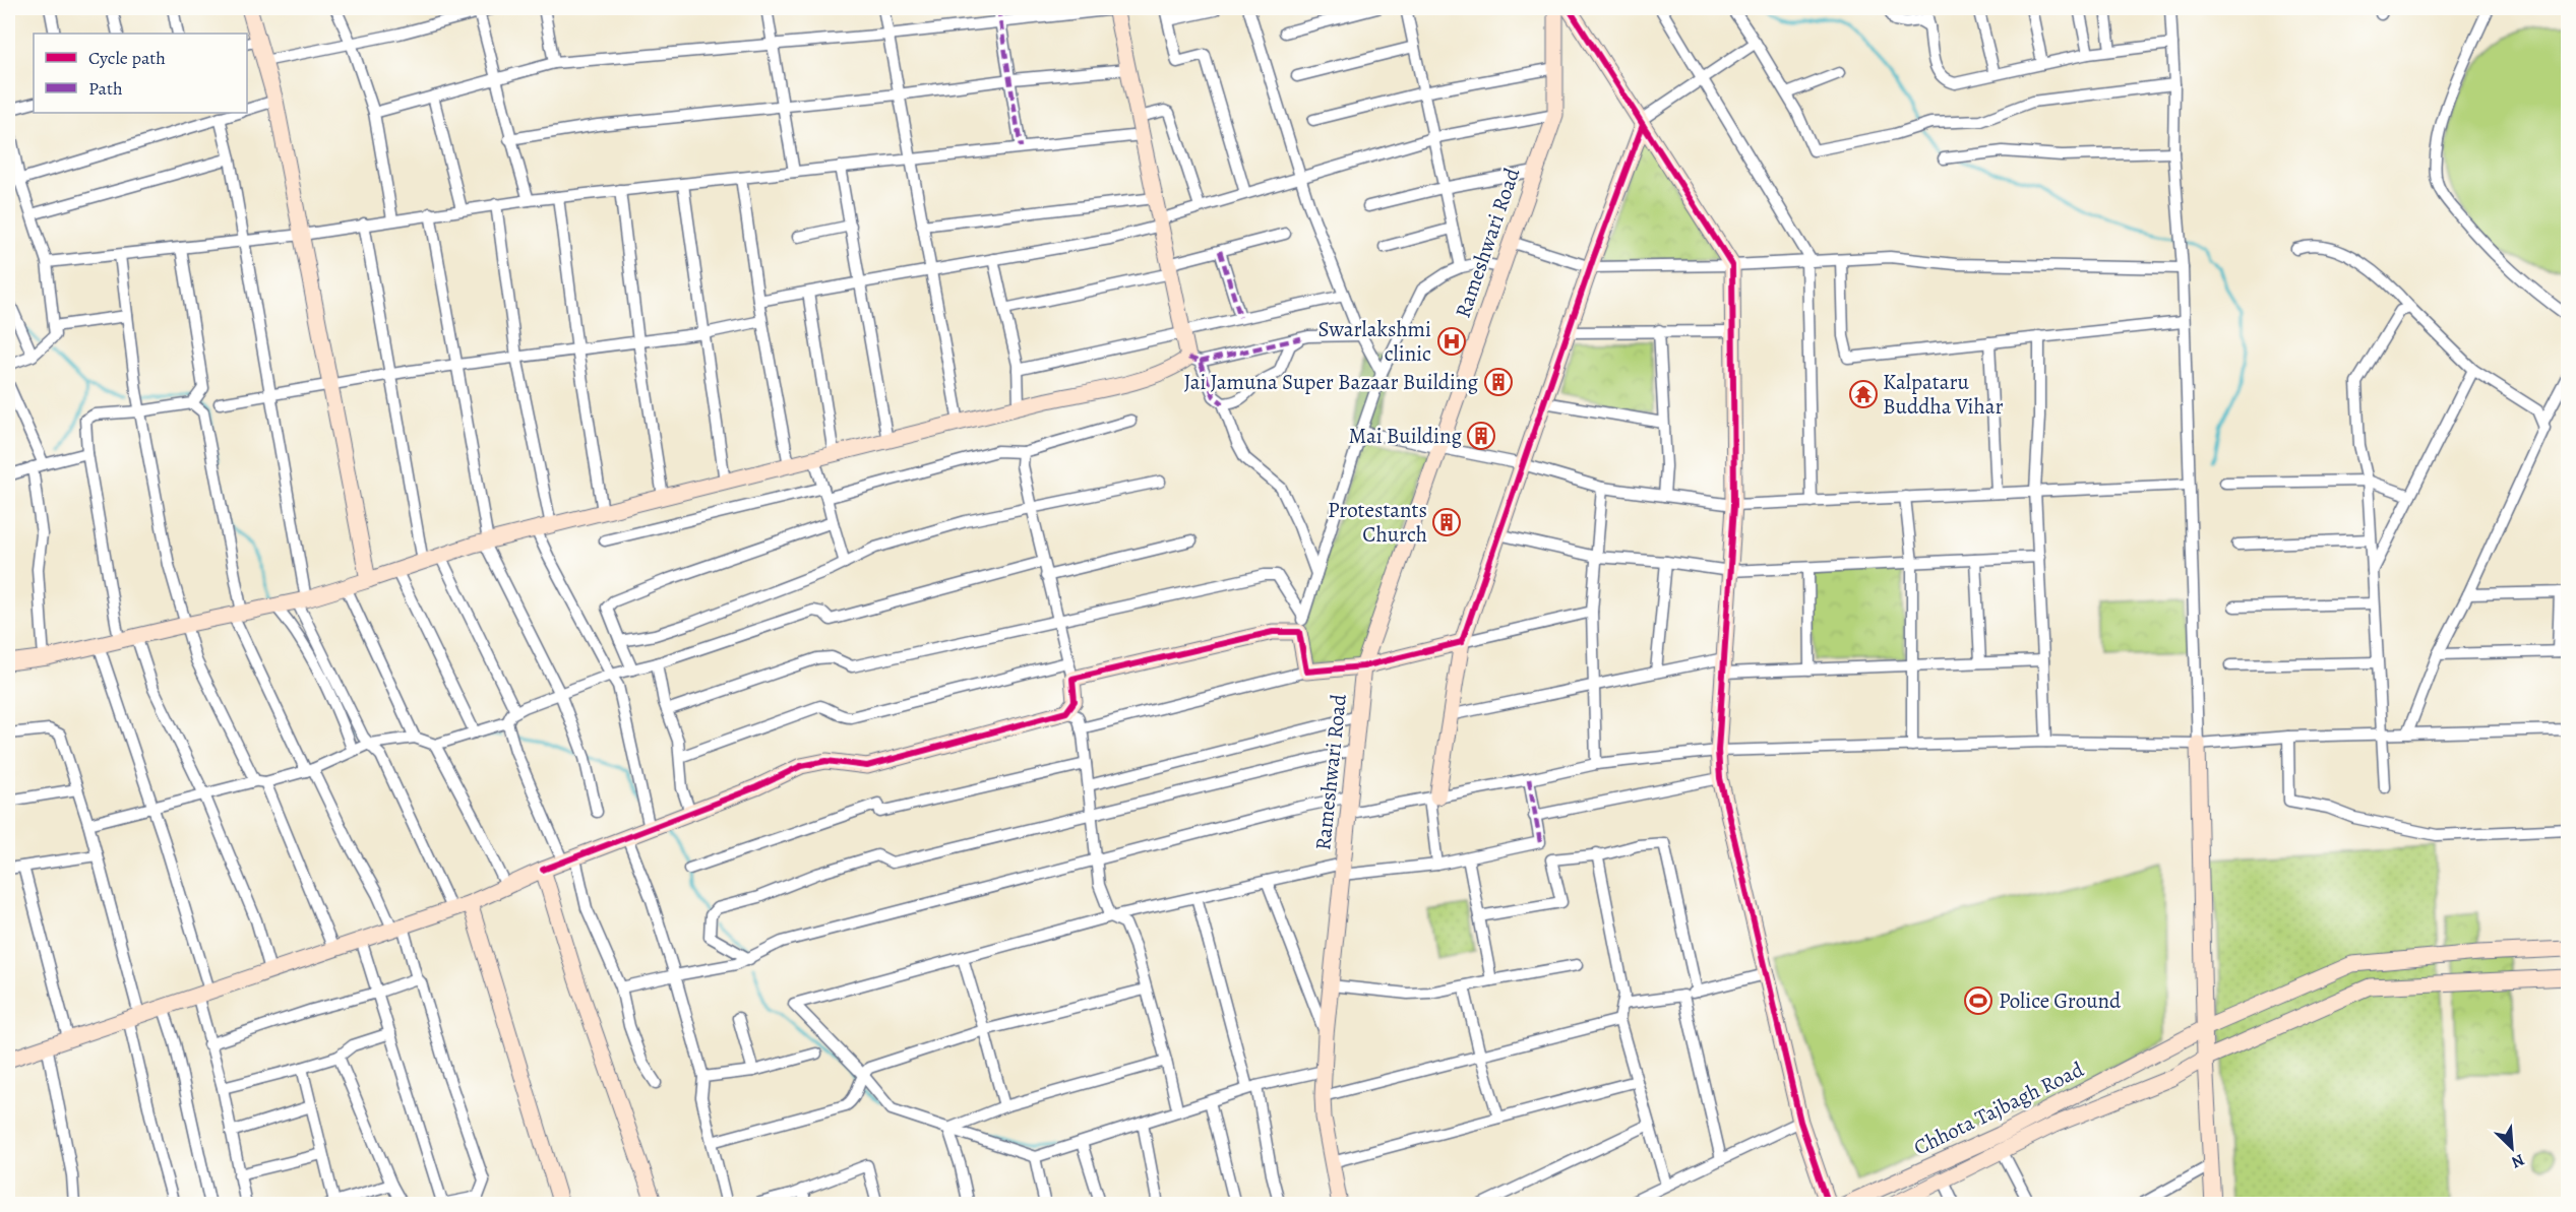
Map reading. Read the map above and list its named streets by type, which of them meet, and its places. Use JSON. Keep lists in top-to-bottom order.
{
  "streets": {
    "street": ["Rameshwari Road", "Chhota Tajbagh Road"]
  },
  "places": {
    "hospital": ["Swarlakshmi clinic"],
    "building": ["Jai Jamuna Super Bazaar Building", "Mai Building", "Protestants Church"],
    "temple": ["Kalpataru Buddha Vihar"],
    "sports": ["Police Ground"]
  },
  "legend": ["Cycle path", "Path"],
  "north": "bottom right"
}
